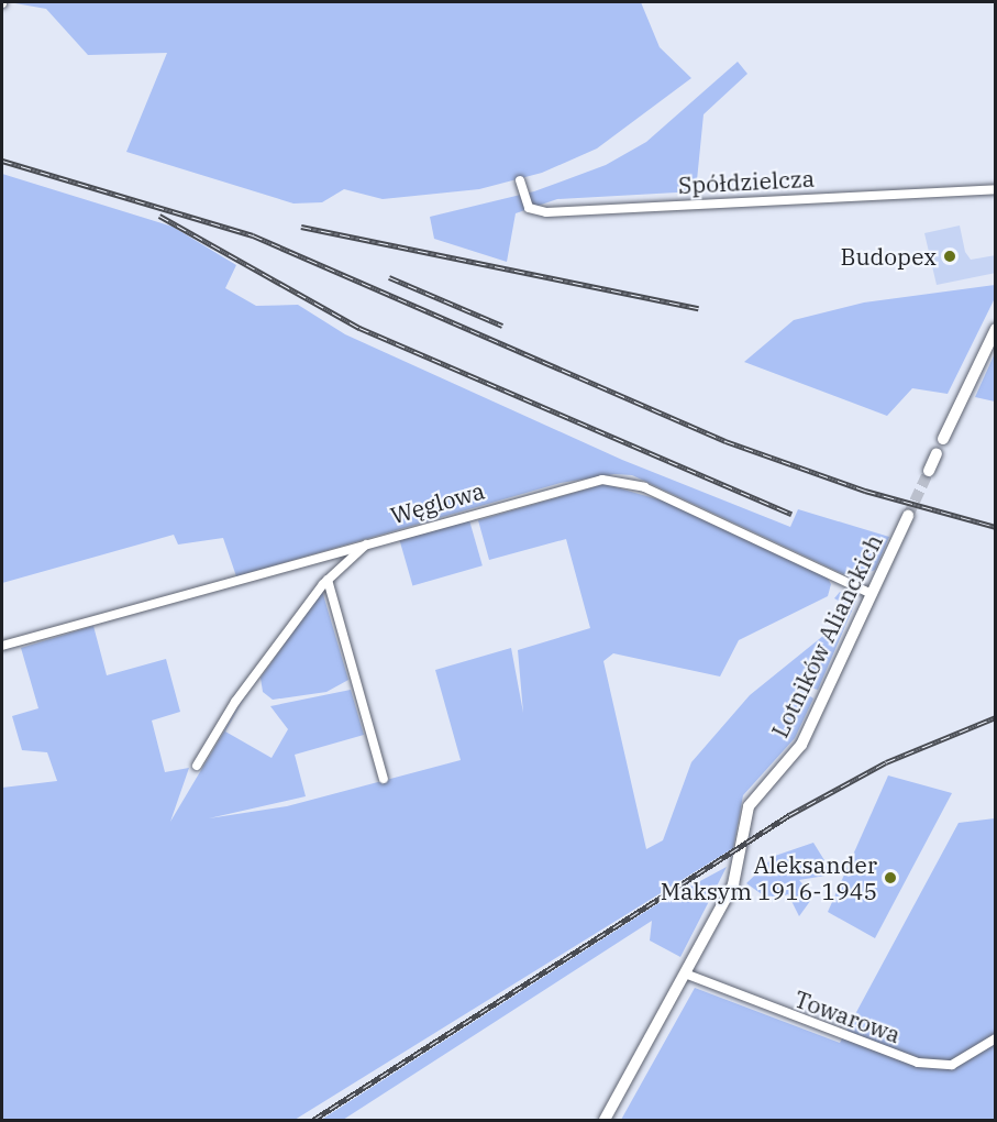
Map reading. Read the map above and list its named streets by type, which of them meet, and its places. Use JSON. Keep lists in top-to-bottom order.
{
  "streets": {
    "main road": ["Lotników Alianckich"],
    "street": ["Spółdzielcza", "Węglowa", "Towarowa"]
  },
  "crossings": [
    ["Węglowa", "Lotników Alianckich"],
    ["Lotników Alianckich", "Towarowa"]
  ],
  "places": ["Budopex", "Aleksander Maksym 1916-1945"]
}
